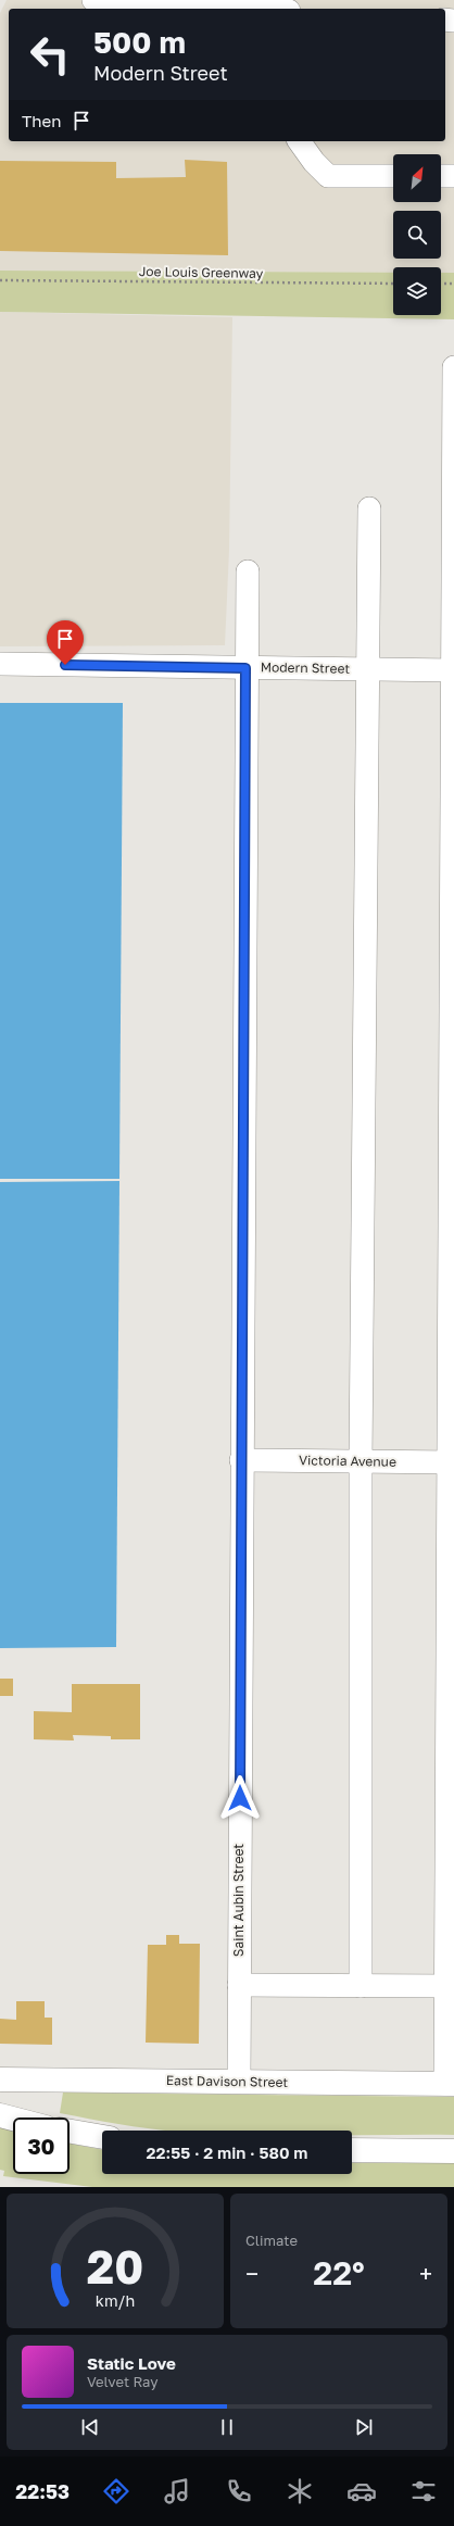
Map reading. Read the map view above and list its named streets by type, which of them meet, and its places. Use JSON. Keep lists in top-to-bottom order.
{
  "streets": {
    "main road": ["East Davison Street"],
    "street": ["Modern Street", "Victoria Avenue", "Saint Aubin Street"],
    "path": ["Joe Louis Greenway"]
  },
  "crossings": [
    ["Modern Street", "Saint Aubin Street"],
    ["Victoria Avenue", "Saint Aubin Street"],
    ["Saint Aubin Street", "East Davison Street"]
  ],
  "north": "top right",
  "page": {
    "turn": ["500 m", "Modern Street"],
    "then": "Then",
    "limit": "30",
    "trip": "22:55 · 2 min · 580 m",
    "tile": "Climate",
    "heat": ["−", "22°", "+"],
    "song": ["Static Love", "Velvet Ray"],
    "tabs": "22:53",
    "gauge": ["20", "km/h"]
  }
}
